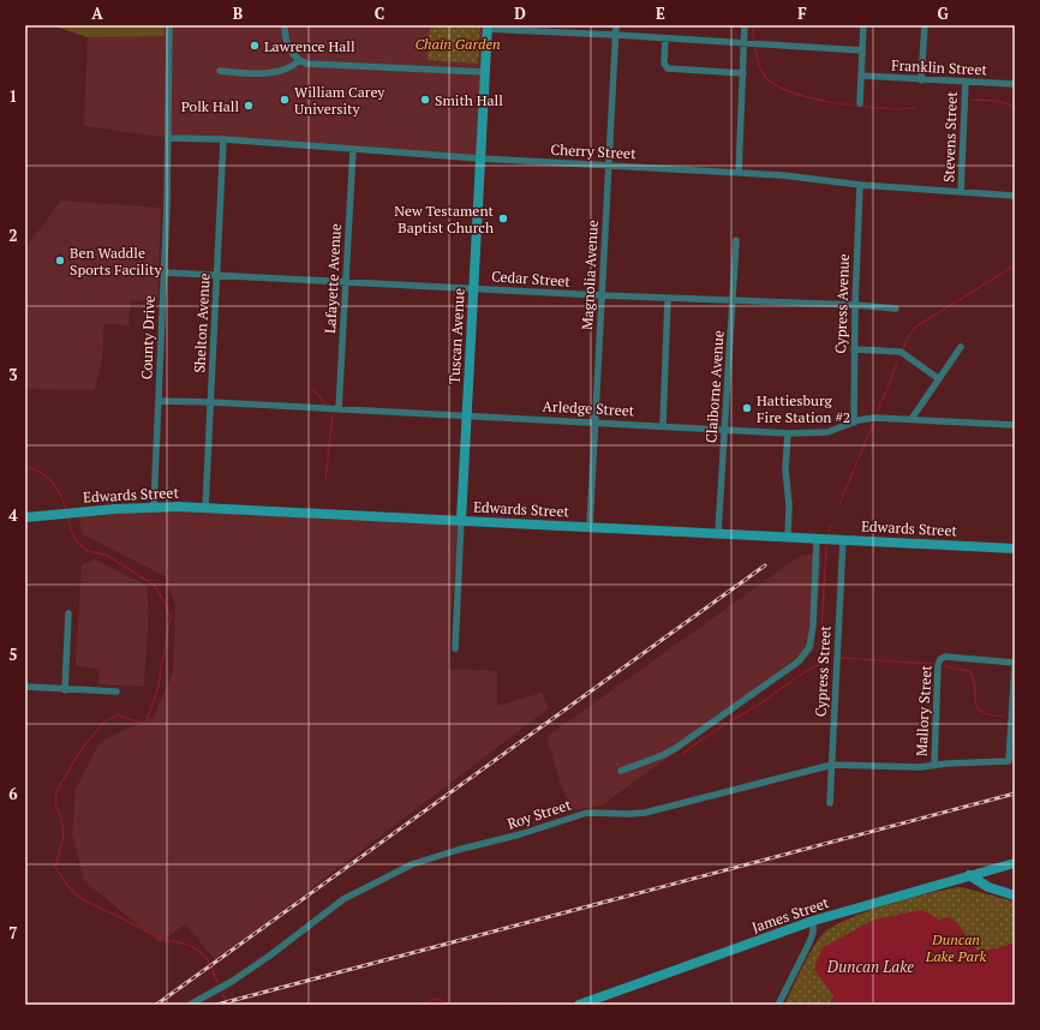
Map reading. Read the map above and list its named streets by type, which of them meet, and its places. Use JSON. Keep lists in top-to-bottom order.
{
  "streets": {
    "main road": ["Tuscan Avenue", "Edwards Street", "James Street"],
    "street": [
      "Franklin Street",
      "Stevens Street",
      "Cherry Street",
      "Magnolia Avenue",
      "Lafayette Avenue",
      "Cedar Street",
      "Cypress Avenue",
      "Shelton Avenue",
      "County Drive",
      "Claiborne Avenue",
      "Arledge Street",
      "Cypress Street",
      "Mallory Street",
      "Roy Street"
    ]
  },
  "crossings": [
    ["Franklin Street", "Stevens Street"],
    ["Stevens Street", "Cherry Street"],
    ["Cherry Street", "Magnolia Avenue"],
    ["Cherry Street", "Lafayette Avenue"],
    ["Cherry Street", "Cypress Avenue"],
    ["Cherry Street", "Shelton Avenue"],
    ["Cherry Street", "Tuscan Avenue"],
    ["Cherry Street", "County Drive"],
    ["Magnolia Avenue", "Cedar Street"],
    ["Magnolia Avenue", "Arledge Street"],
    ["Magnolia Avenue", "Edwards Street"],
    ["Lafayette Avenue", "Cedar Street"],
    ["Lafayette Avenue", "Arledge Street"],
    ["Cedar Street", "Cypress Avenue"],
    ["Cedar Street", "Shelton Avenue"],
    ["Cedar Street", "Tuscan Avenue"],
    ["Cedar Street", "County Drive"],
    ["Cedar Street", "Claiborne Avenue"],
    ["Cypress Avenue", "Arledge Street"],
    ["Shelton Avenue", "Arledge Street"],
    ["Shelton Avenue", "Edwards Street"],
    ["Tuscan Avenue", "Arledge Street"],
    ["Tuscan Avenue", "Edwards Street"],
    ["County Drive", "Arledge Street"],
    ["County Drive", "Edwards Street"],
    ["Claiborne Avenue", "Arledge Street"],
    ["Claiborne Avenue", "Edwards Street"],
    ["Edwards Street", "Cypress Street"],
    ["Cypress Street", "Roy Street"],
    ["Mallory Street", "Roy Street"]
  ],
  "water": ["Duncan Lake"],
  "parks": ["Chain Garden", "Duncan Lake Park"],
  "places": [
    "Lawrence Hall",
    "William Carey University",
    "Smith Hall",
    "Polk Hall",
    "New Testament Baptist Church",
    "Ben Waddle Sports Facility",
    "Hattiesburg Fire Station #2"
  ],
  "grid": {
    "columns": [
      "A",
      "B",
      "C",
      "D",
      "E",
      "F",
      "G"
    ],
    "rows": [
      "1",
      "2",
      "3",
      "4",
      "5",
      "6",
      "7"
    ]
  }
}
